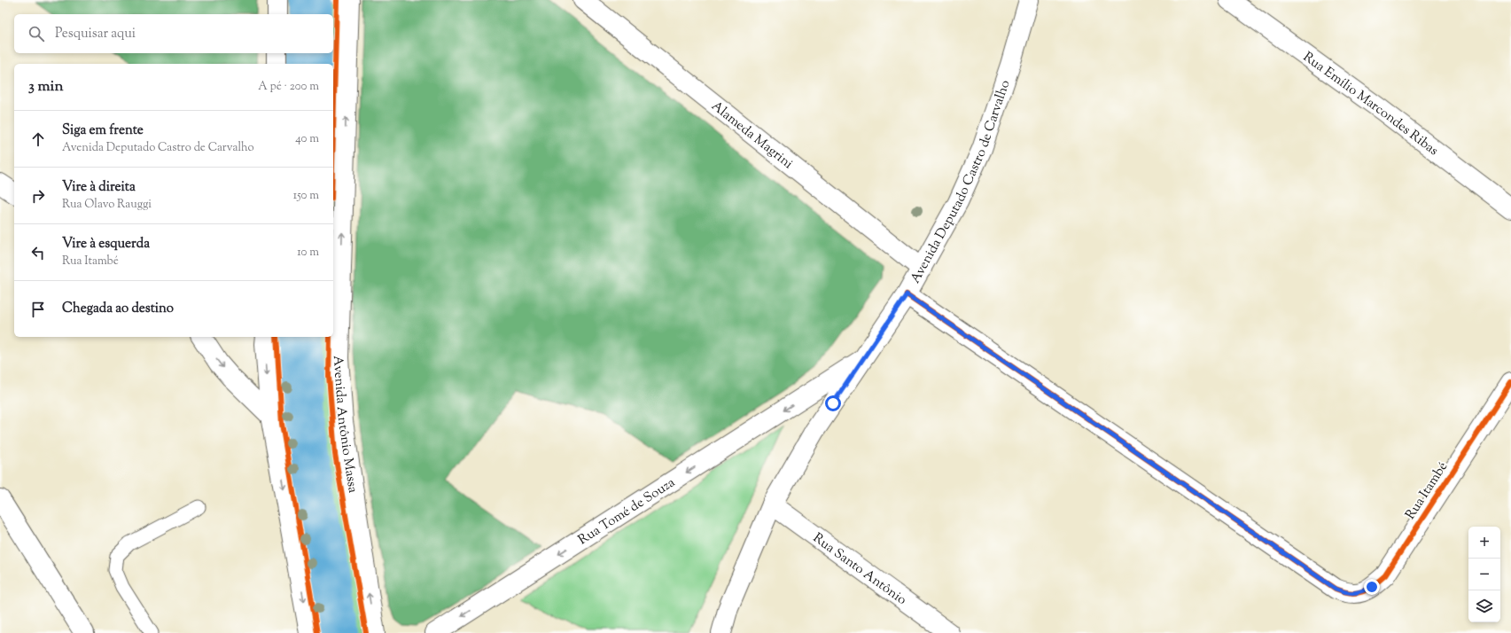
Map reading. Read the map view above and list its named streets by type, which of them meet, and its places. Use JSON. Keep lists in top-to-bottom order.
{
  "streets": {
    "street": [
      "Rua Emílio Marcondes Ribas",
      "Alameda Magrini",
      "Avenida Deputado Castro de Carvalho",
      "Avenida Antônio Massa",
      "Rua Itambé",
      "Rua Tomé de Souza",
      "Rua Santo Antônio"
    ]
  },
  "crossings": [
    ["Alameda Magrini", "Avenida Deputado Castro de Carvalho"],
    ["Avenida Deputado Castro de Carvalho", "Rua Itambé"],
    ["Avenida Deputado Castro de Carvalho", "Rua Tomé de Souza"],
    ["Avenida Deputado Castro de Carvalho", "Rua Santo Antônio"]
  ],
  "one_way": ["Rua Tomé de Souza"],
  "page": {
    "search": "Pesquisar aqui",
    "heading": ["3 min", "A pé · 200 m"],
    "list": [
      ["Siga em frente", "Avenida Deputado Castro de Carvalho", "40 m"],
      ["Vire à direita", "Rua Olavo Rauggi", "150 m"],
      ["Vire à esquerda", "Rua Itambé", "10 m"],
      "Chegada ao destino"
    ],
    "map_buttons": ["+", "−"]
  }
}
